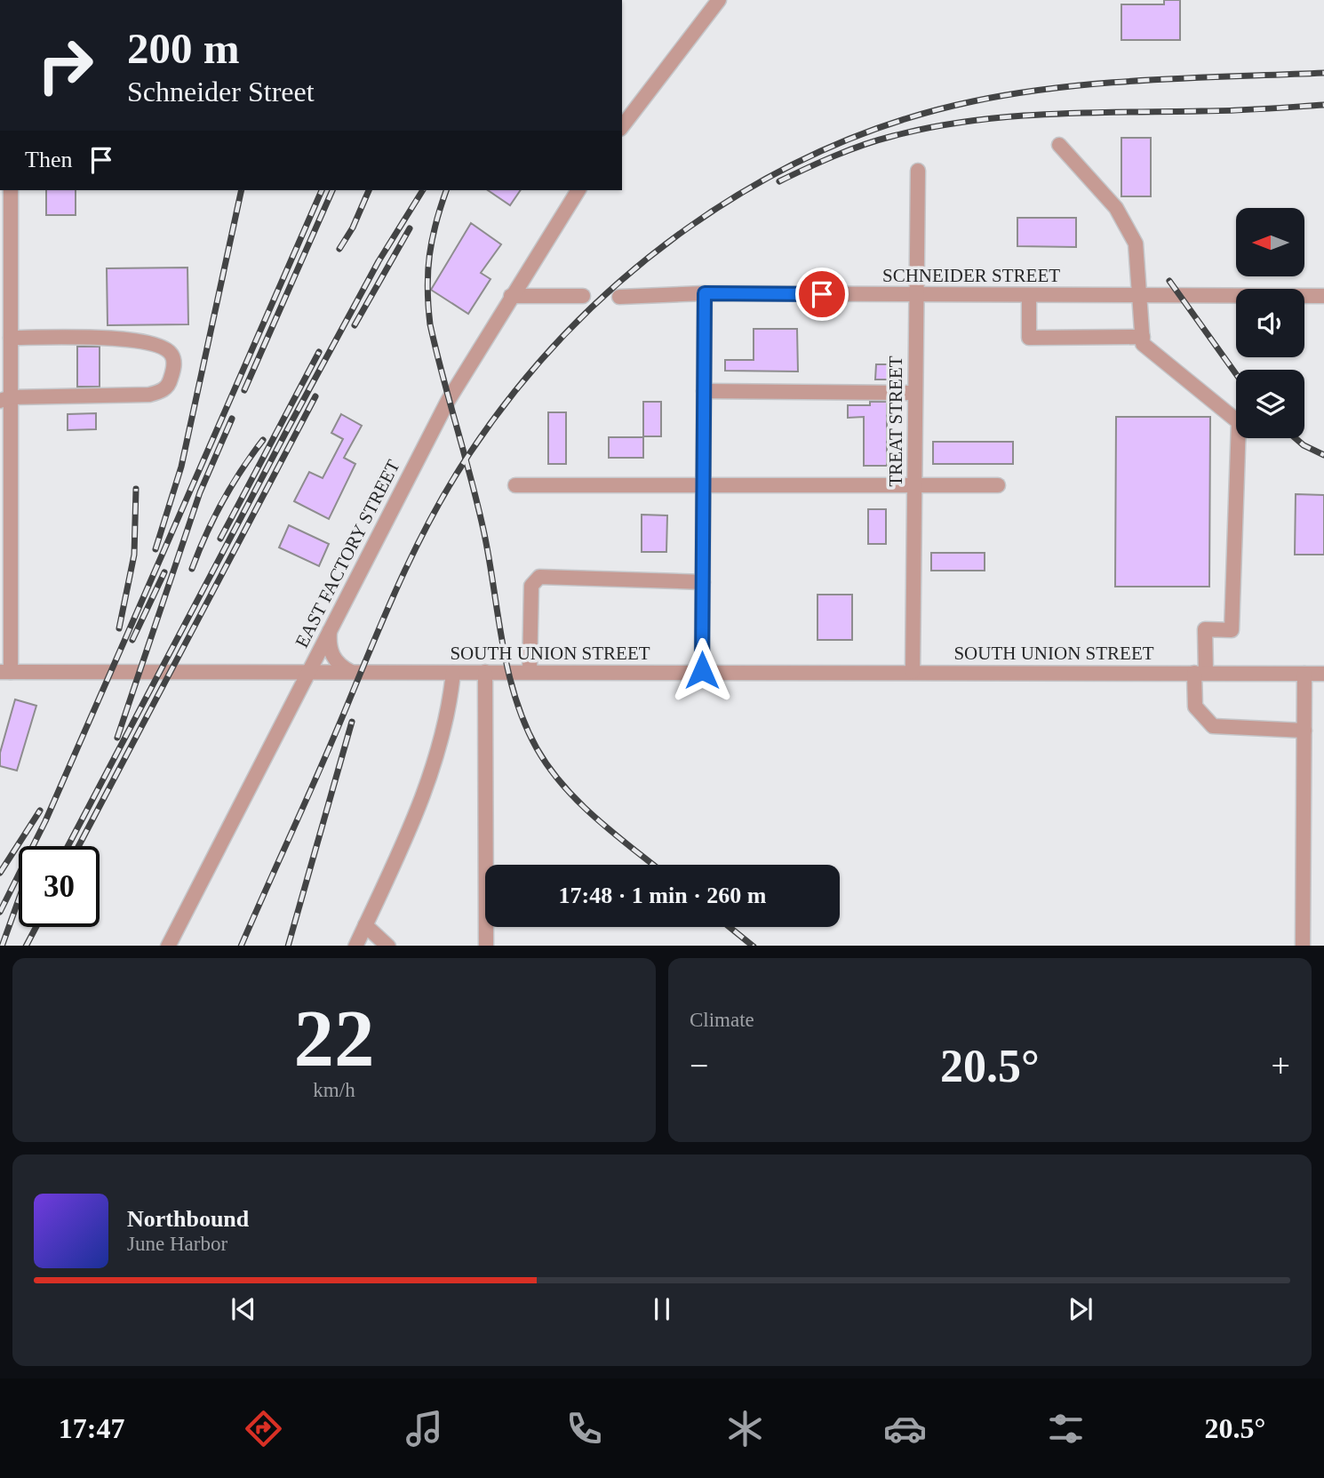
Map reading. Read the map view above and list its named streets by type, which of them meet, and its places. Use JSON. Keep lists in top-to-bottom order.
{
  "streets": {
    "street": [
      "SCHNEIDER STREET",
      "TREAT STREET",
      "EAST FACTORY STREET",
      "SOUTH UNION STREET"
    ]
  },
  "crossings": [
    ["SCHNEIDER STREET", "TREAT STREET"],
    ["TREAT STREET", "SOUTH UNION STREET"],
    ["EAST FACTORY STREET", "SOUTH UNION STREET"]
  ],
  "north": "left",
  "page": {
    "turn": ["200 m", "Schneider Street"],
    "then": "Then",
    "limit": "30",
    "trip": "17:48 · 1 min · 260 m",
    "tile": [
      ["22", "km/h"],
      "Climate"
    ],
    "heat": ["−", "20.5°", "+"],
    "song": ["Northbound", "June Harbor"],
    "tabs": ["17:47", "20.5°"]
  }
}
